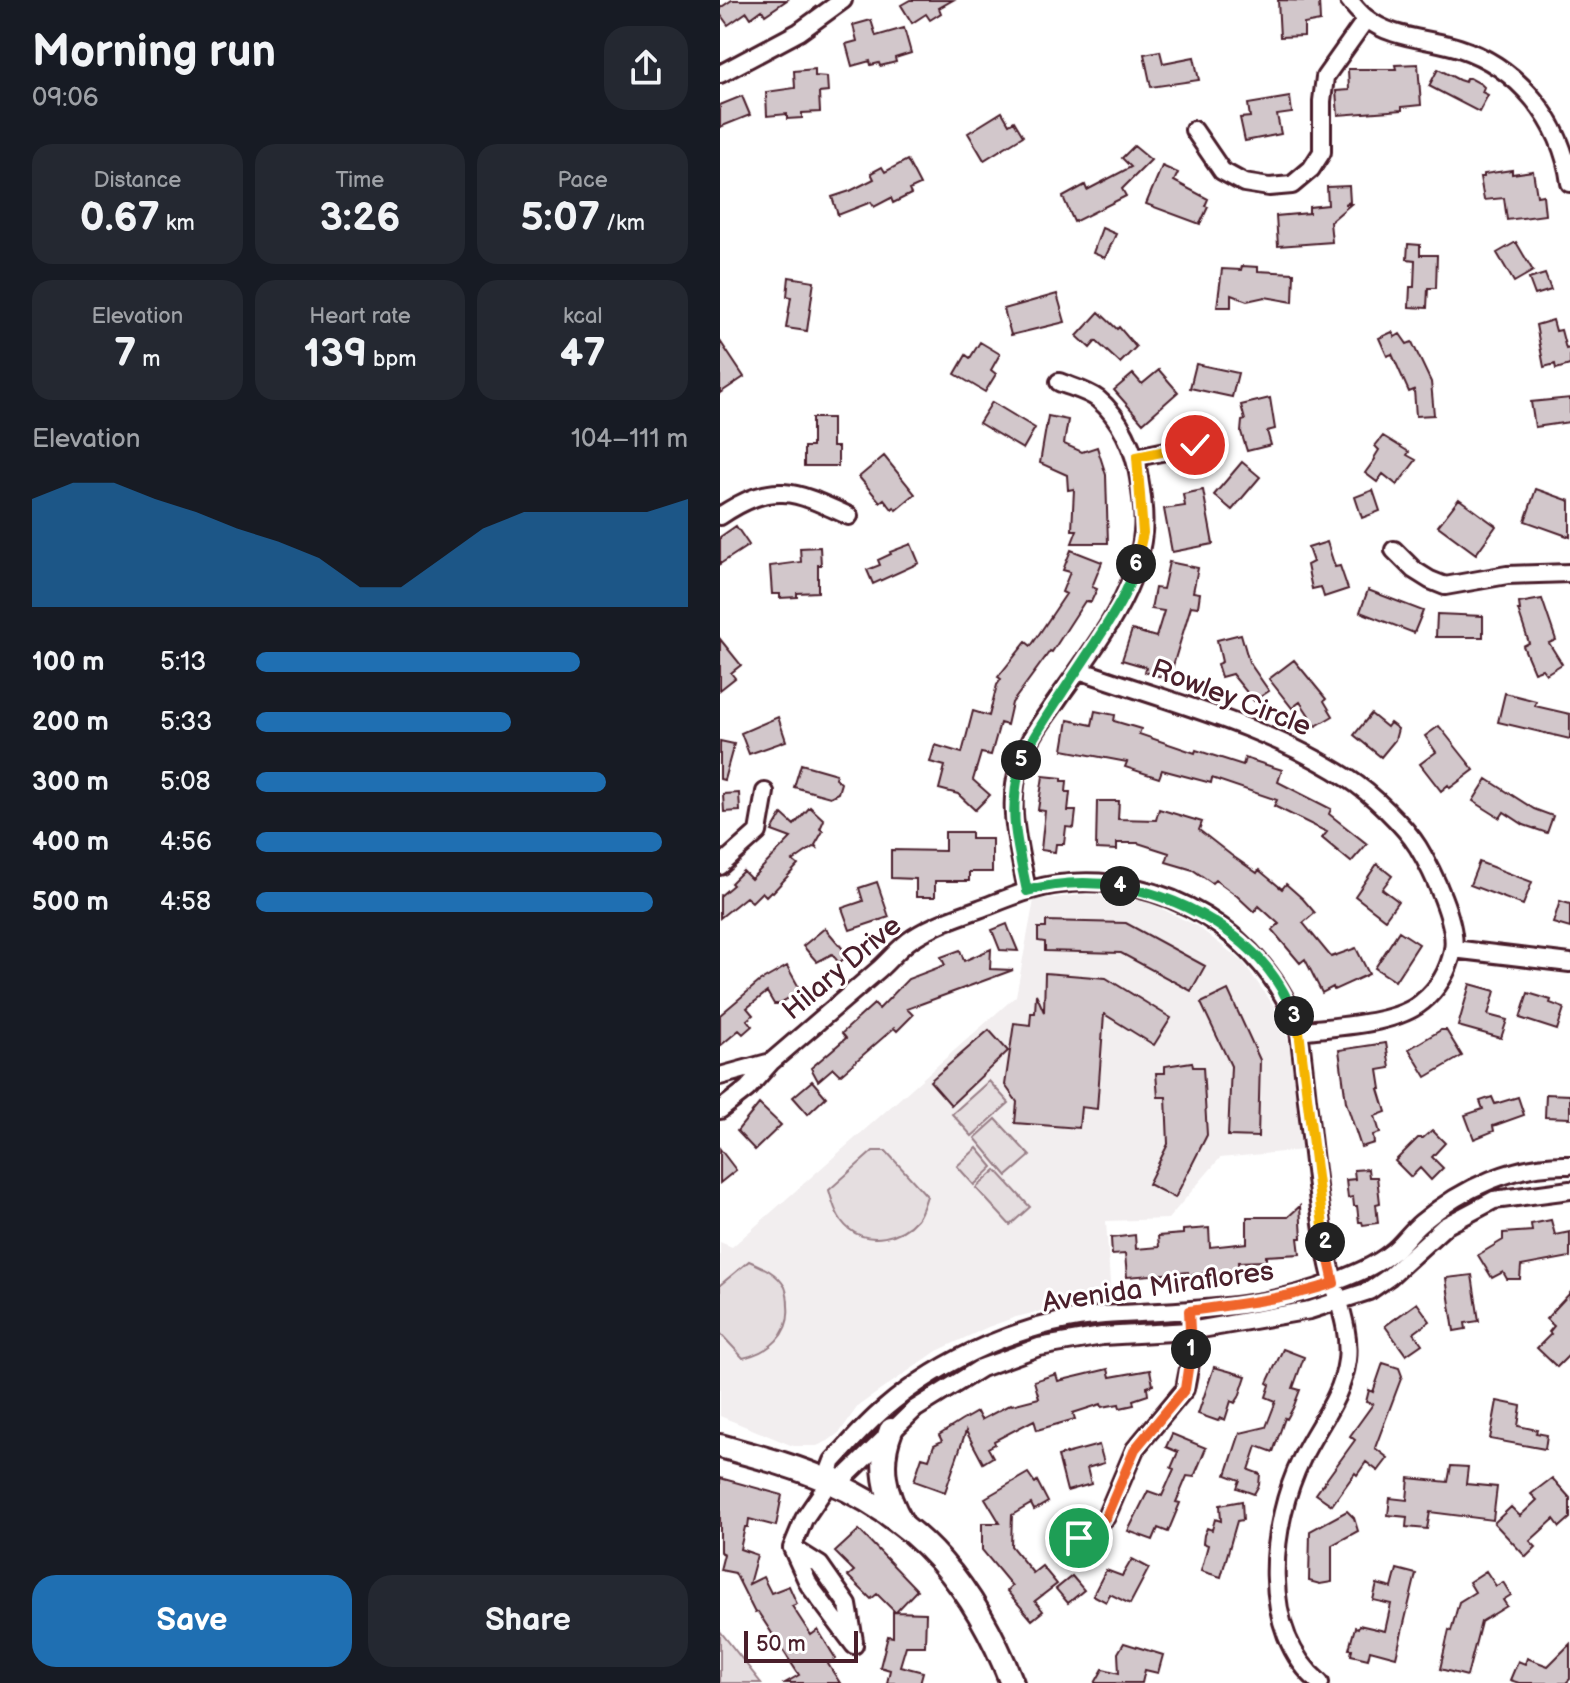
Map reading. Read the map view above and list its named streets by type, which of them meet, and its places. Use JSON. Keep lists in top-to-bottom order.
{
  "streets": {
    "street": ["Rowley Circle", "Hilary Drive", "Avenida Miraflores"]
  },
  "crossings": [
    ["Hilary Drive", "Avenida Miraflores"]
  ],
  "scale_bar": "50 m",
  "page": {
    "heading": ["Morning run", "09:06"],
    "stats": [
      ["Distance", "0.67 km"],
      ["Time", "3:26"],
      ["Pace", "5:07 /km"],
      ["Elevation", "7 m"],
      ["Heart rate", "139 bpm"],
      ["kcal", "47"]
    ],
    "chart": ["Elevation", "104–111 m"],
    "pins": [
      "6",
      "5",
      "4",
      "3",
      "2",
      "1"
    ],
    "list": [
      {
        "name": "100 m",
        "note": "5:13"
      },
      {
        "name": "200 m",
        "note": "5:33"
      },
      {
        "name": "300 m",
        "note": "5:08"
      },
      {
        "name": "400 m",
        "note": "4:56"
      },
      {
        "name": "500 m",
        "note": "4:58"
      }
    ],
    "buttons": ["Save", "Share"],
    "scale": "50 m"
  }
}
